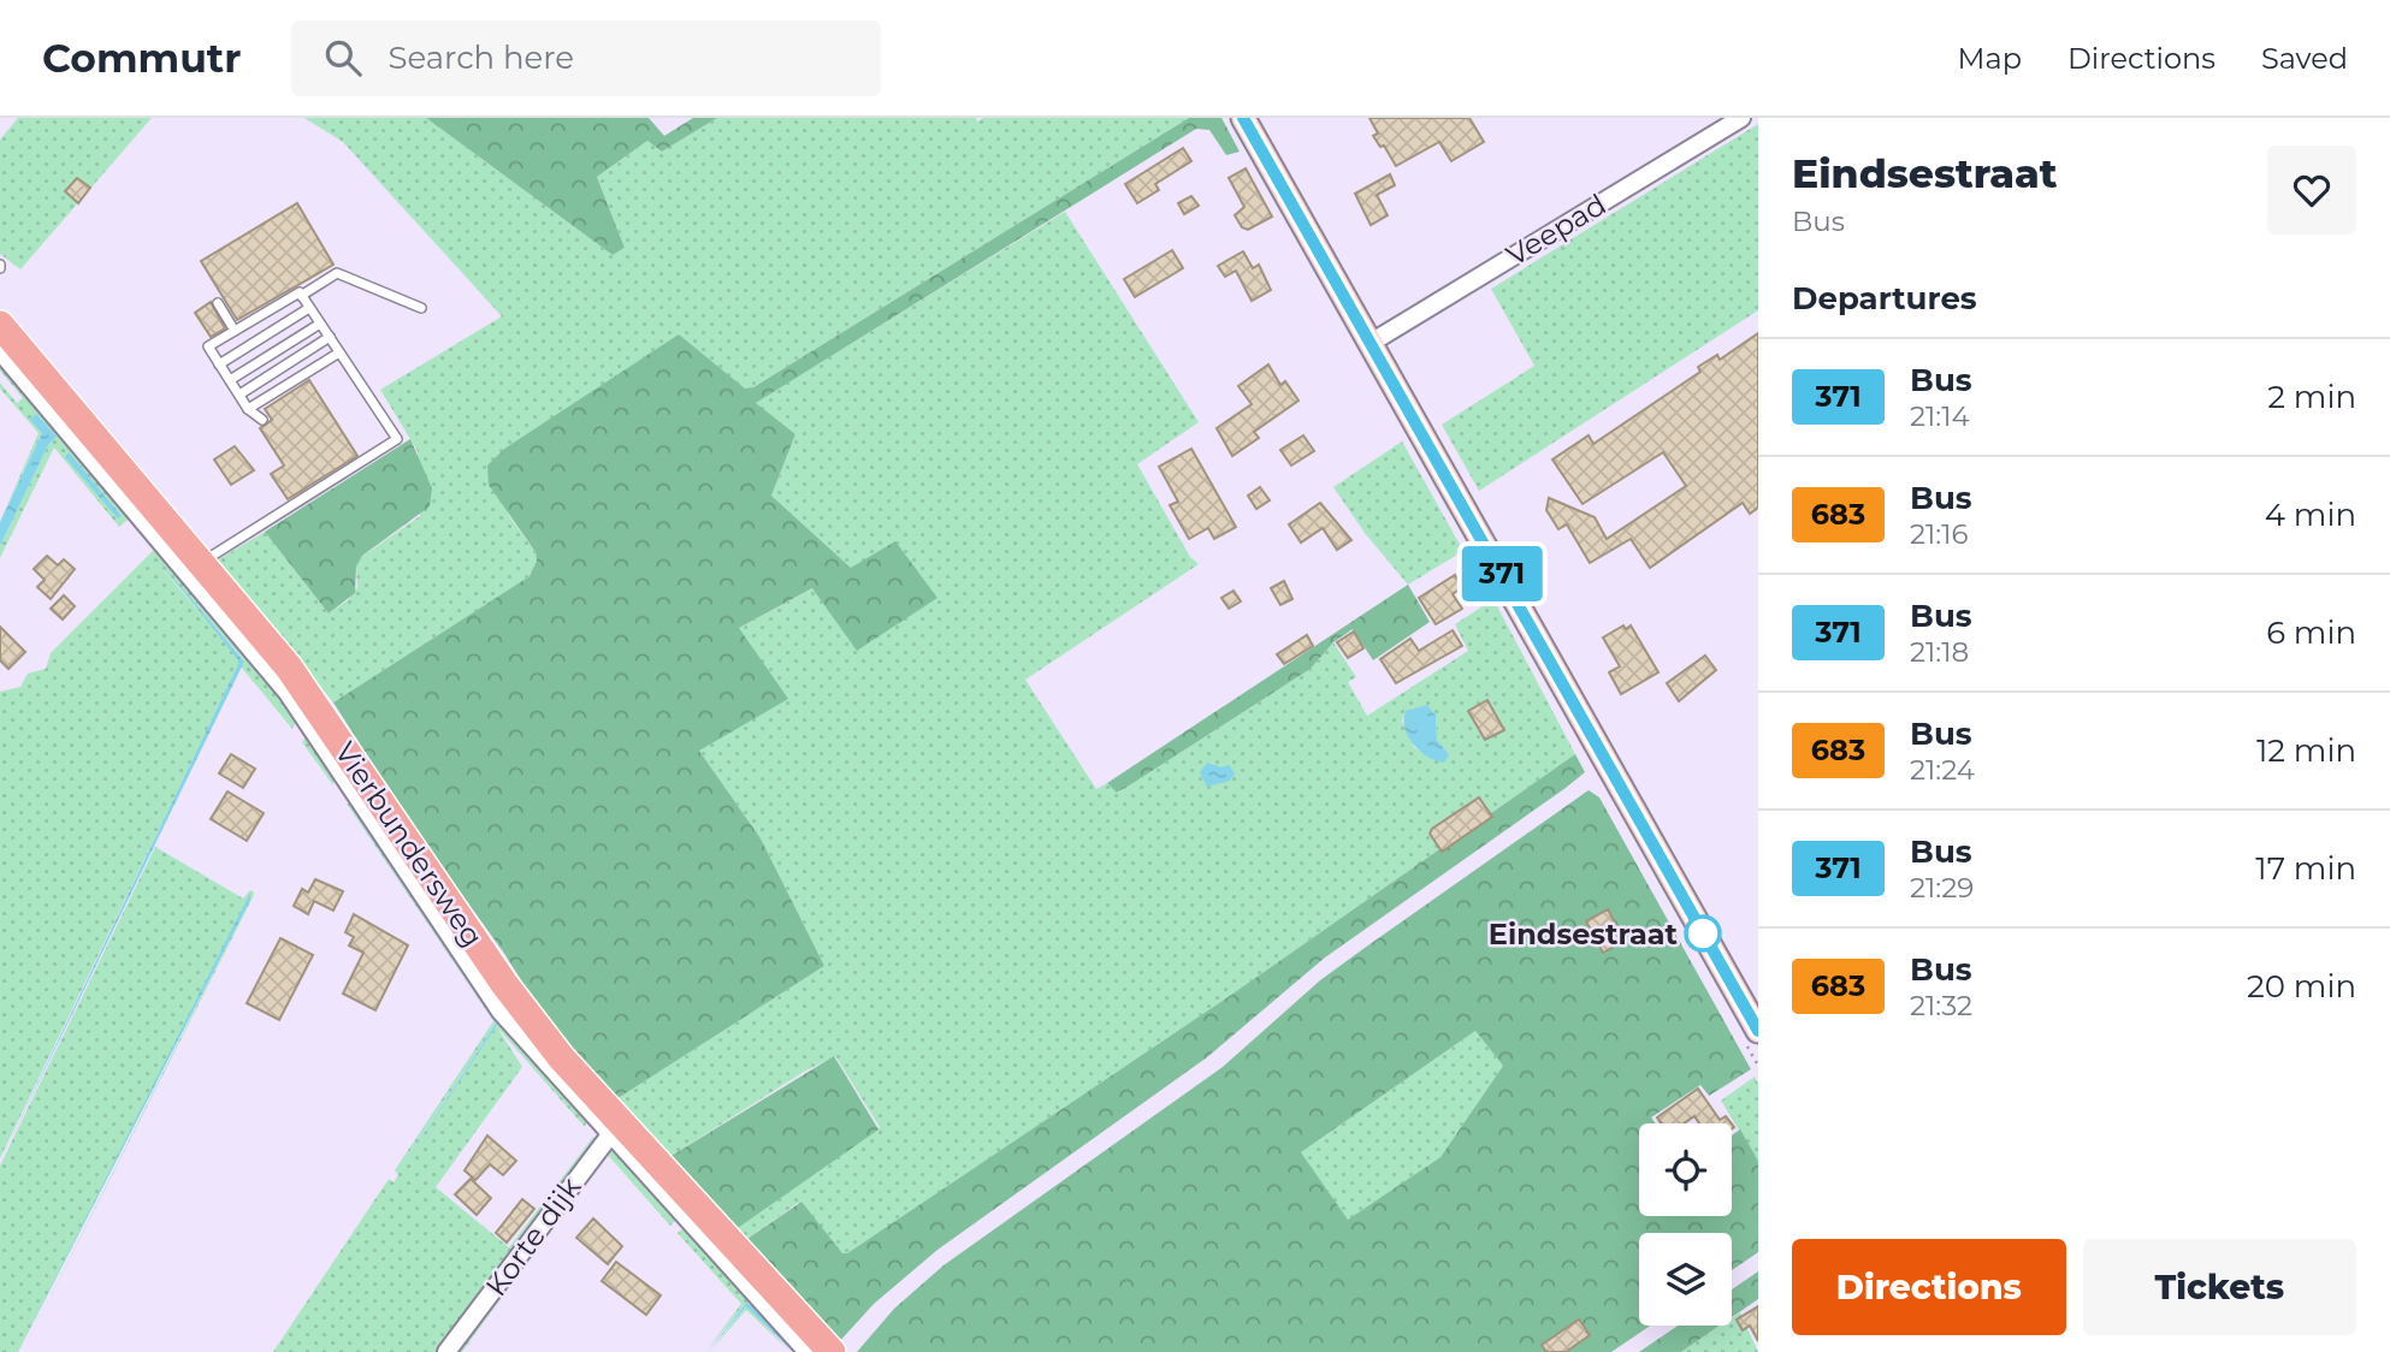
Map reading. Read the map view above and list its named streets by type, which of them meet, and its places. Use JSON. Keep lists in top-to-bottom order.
{
  "streets": {
    "main road": ["Vierbundersweg"],
    "street": ["Veepad", "Korte dijk"]
  },
  "crossings": [
    ["Vierbundersweg", "Korte dijk"]
  ],
  "places": ["Eindsestraat"],
  "lines": ["bus line 371"],
  "page": {
    "header": "Commutr",
    "search": "Search here",
    "nav": ["Map", "Directions", "Saved"],
    "on_map": "371",
    "heading": [
      ["Eindsestraat", "Bus"],
      "Departures"
    ],
    "list": [
      {
        "mark": "371",
        "name": "Bus",
        "note": "21:14",
        "value": "2 min"
      },
      {
        "mark": "683",
        "name": "Bus",
        "note": "21:16",
        "value": "4 min"
      },
      {
        "mark": "371",
        "name": "Bus",
        "note": "21:18",
        "value": "6 min"
      },
      {
        "mark": "683",
        "name": "Bus",
        "note": "21:24",
        "value": "12 min"
      },
      {
        "mark": "371",
        "name": "Bus",
        "note": "21:29",
        "value": "17 min"
      },
      {
        "mark": "683",
        "name": "Bus",
        "note": "21:32",
        "value": "20 min"
      }
    ],
    "buttons": ["Directions", "Tickets"]
  }
}
